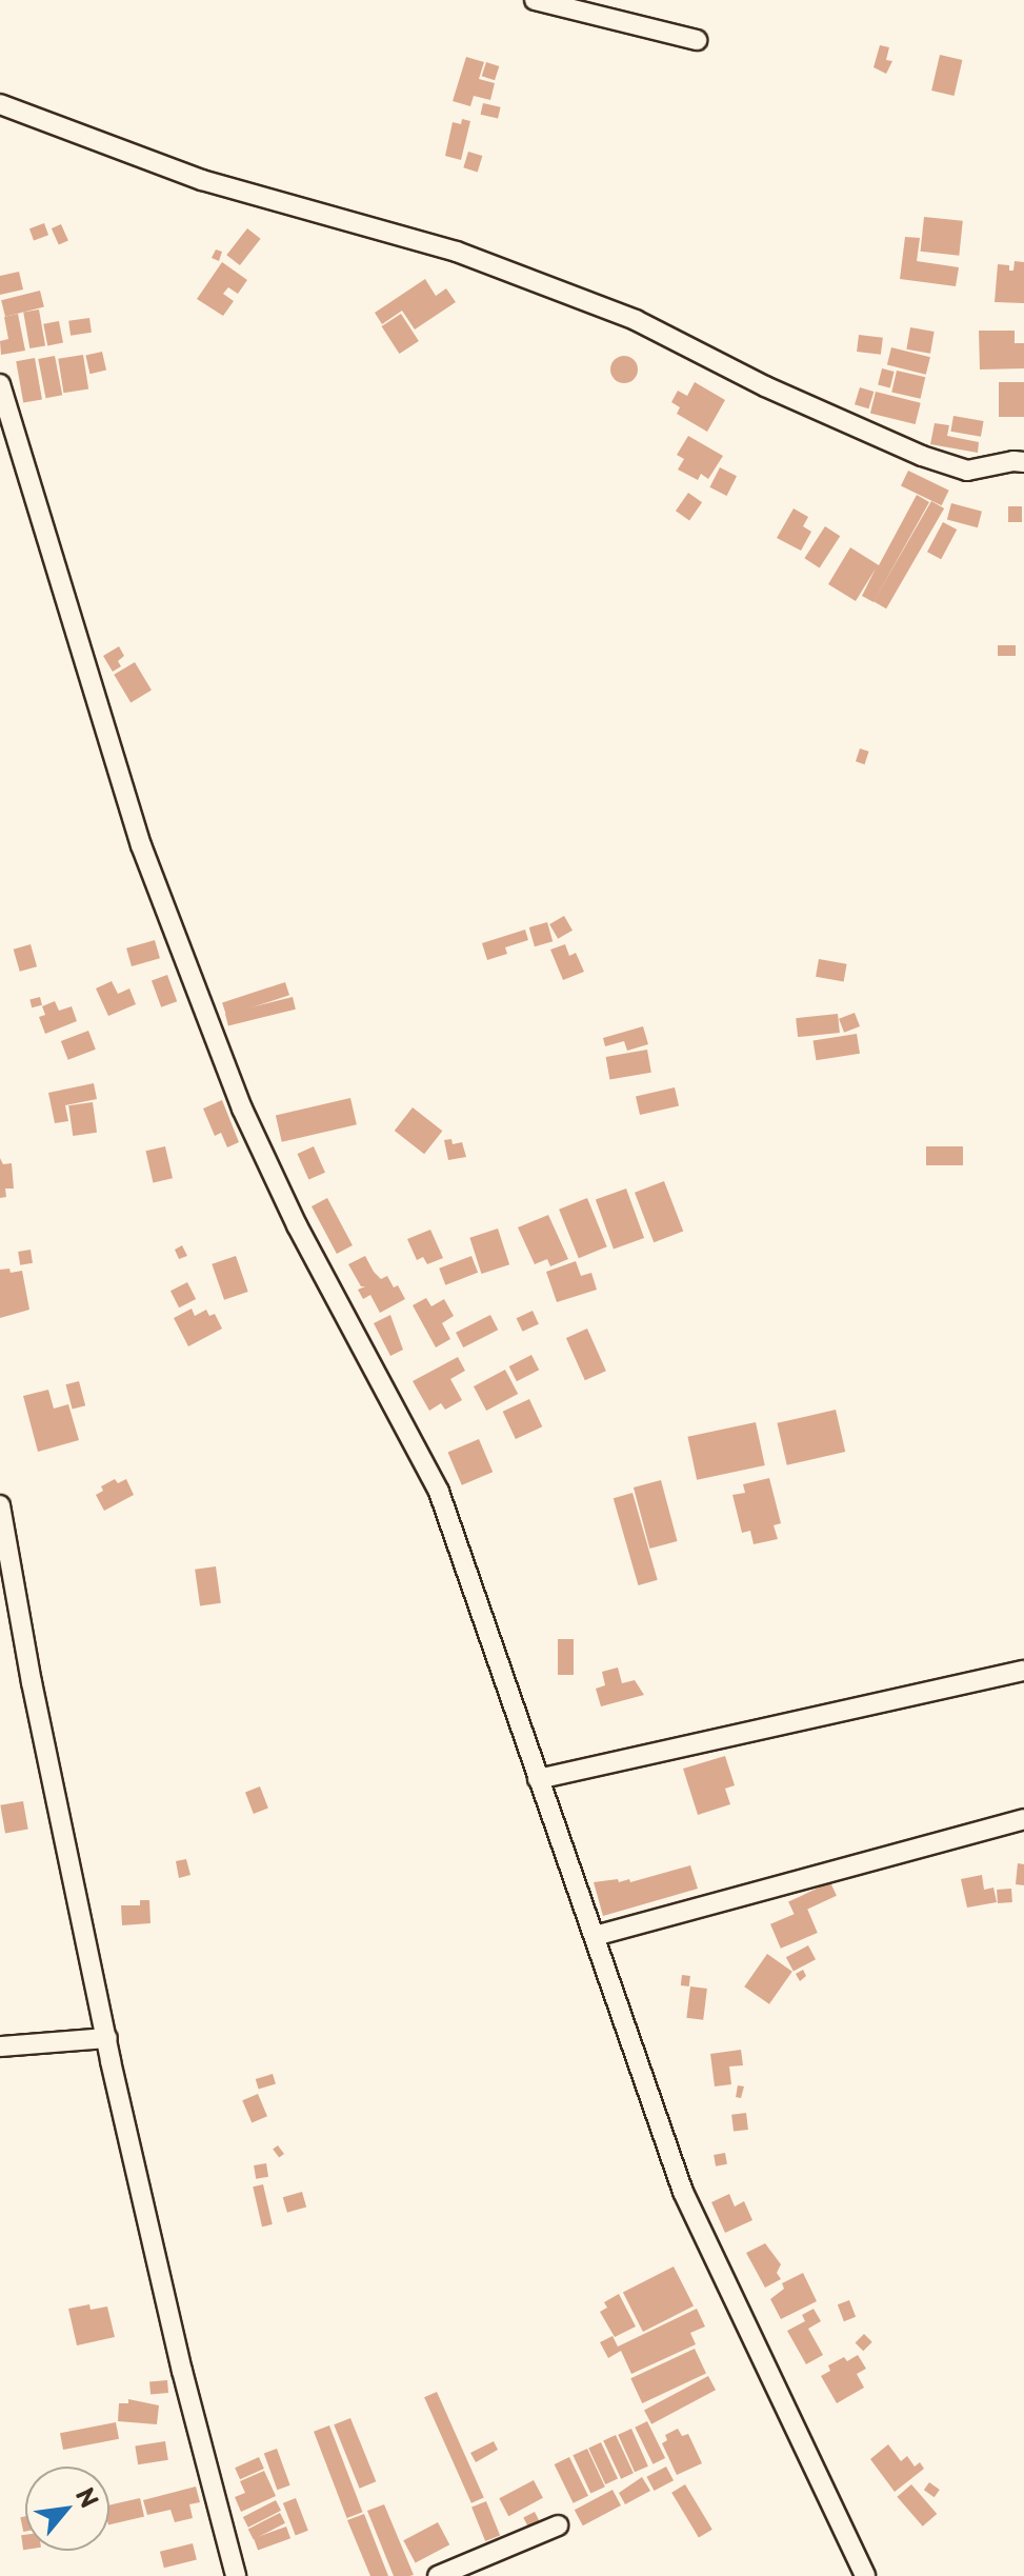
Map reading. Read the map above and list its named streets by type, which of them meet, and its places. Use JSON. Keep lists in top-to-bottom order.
{
  "north": "top right"
}
